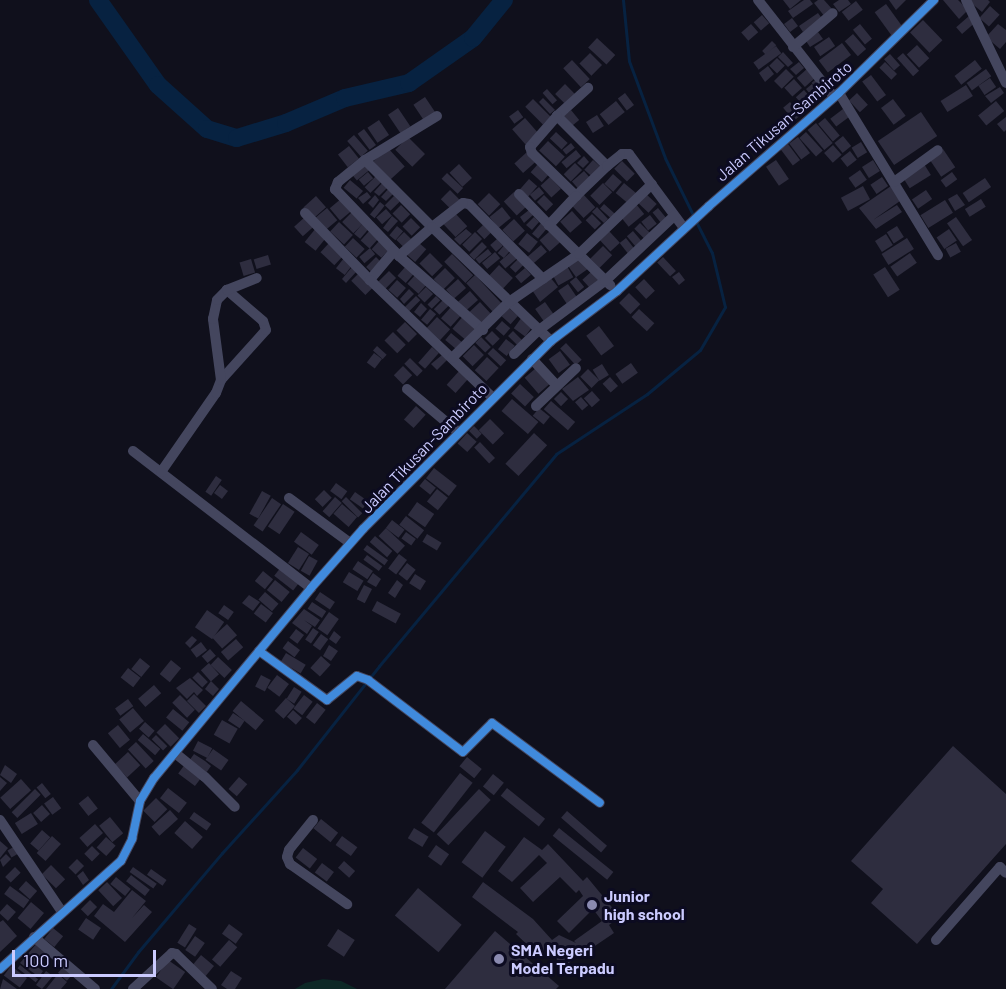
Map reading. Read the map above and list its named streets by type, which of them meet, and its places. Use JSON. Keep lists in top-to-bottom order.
{
  "streets": {
    "street": ["Jalan Tikusan-Sambiroto"]
  },
  "places": ["Junior high school", "SMA Negeri Model Terpadu"],
  "scale_bar": "100 m"
}
